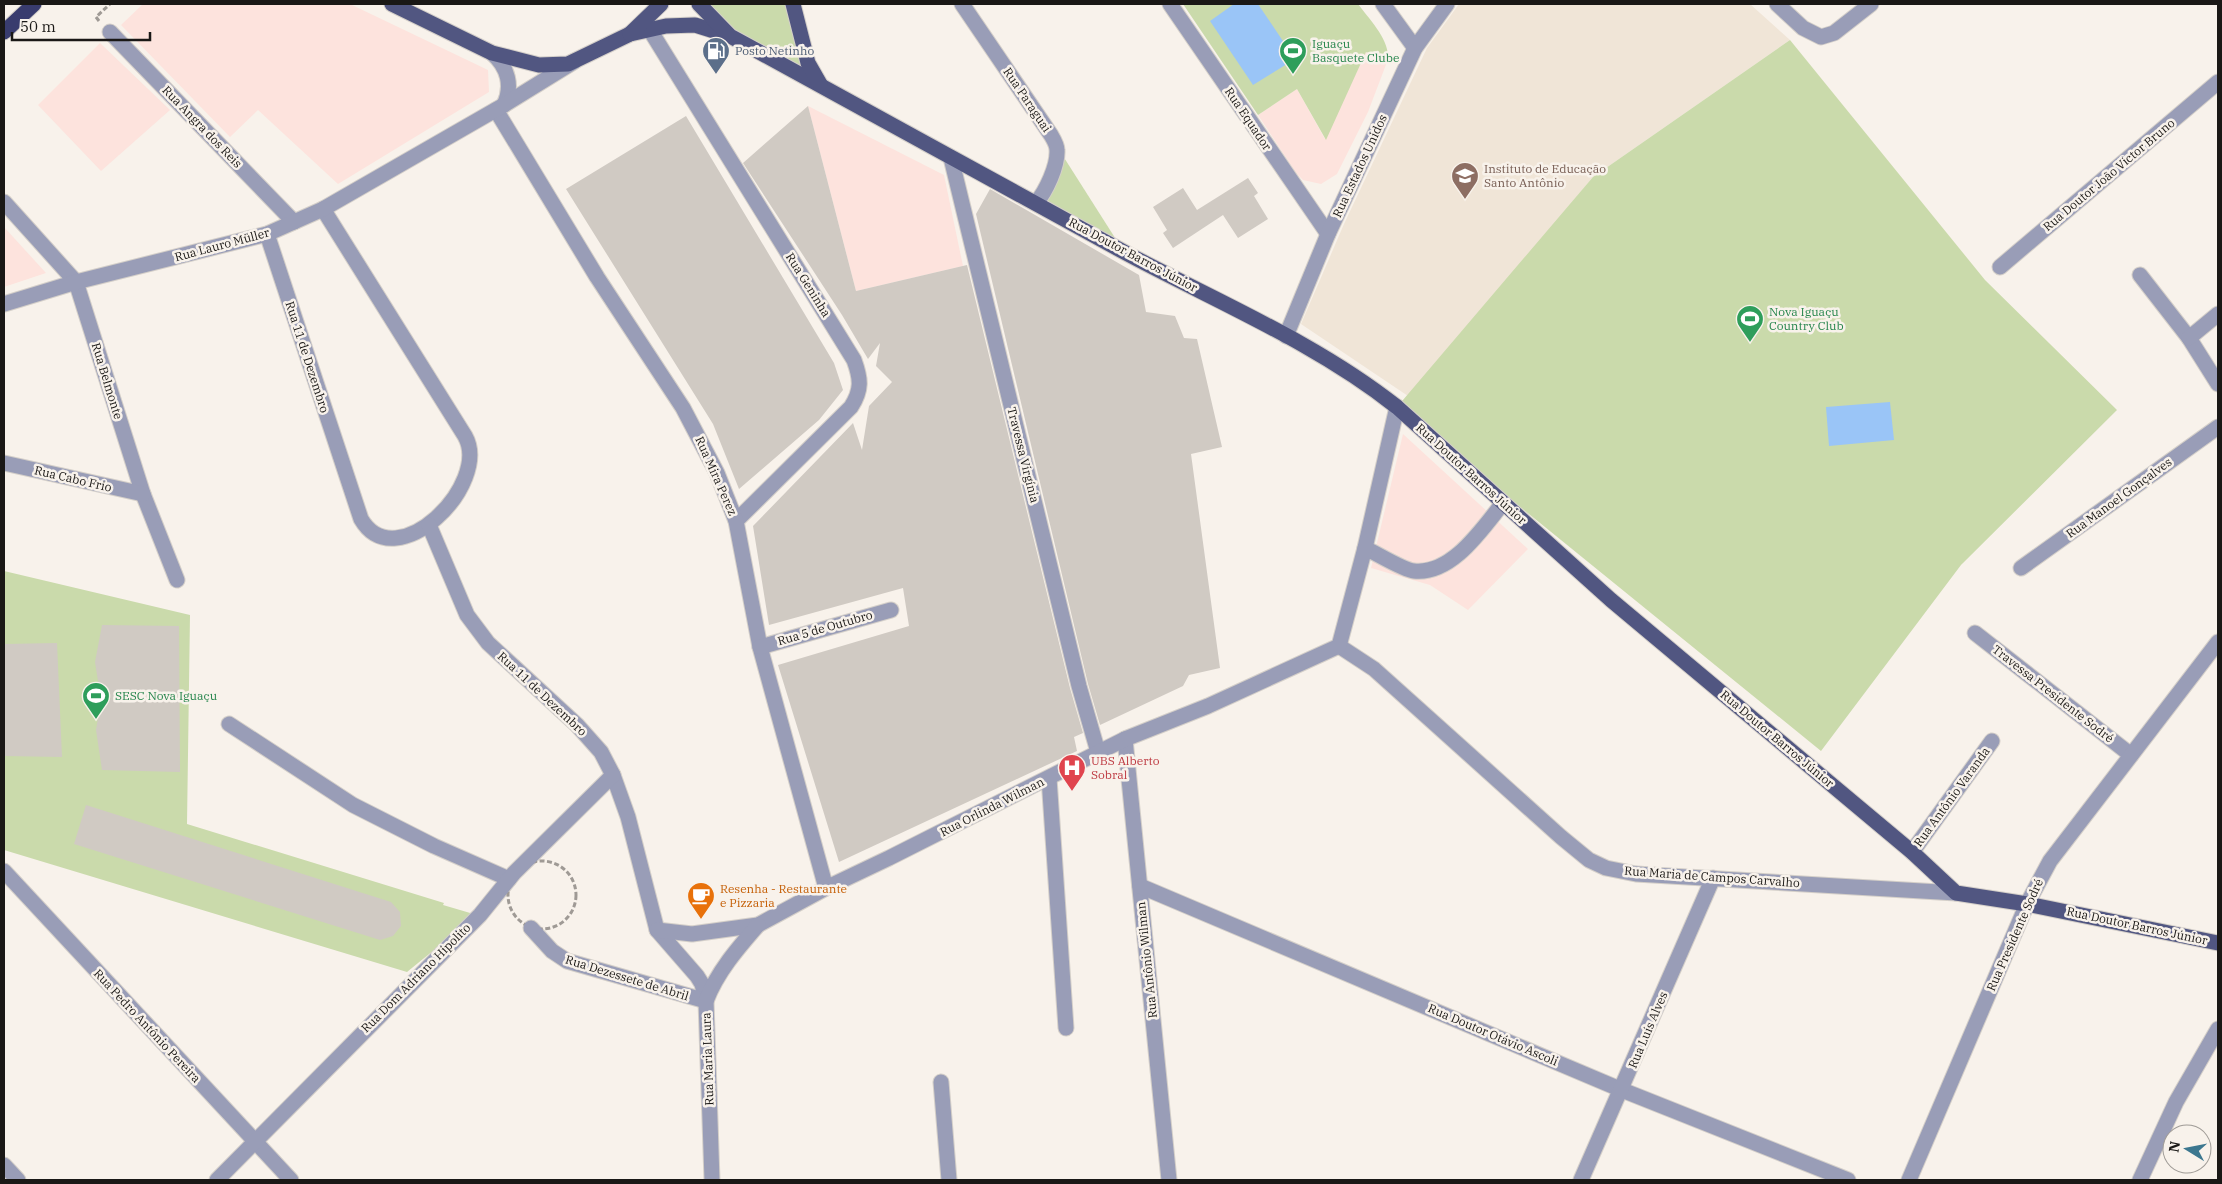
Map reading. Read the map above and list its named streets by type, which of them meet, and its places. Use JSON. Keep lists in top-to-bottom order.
{
  "streets": {
    "main road": ["Rua Lauro Müller", "Rua Doutor Barros Júnior"],
    "street": [
      "Rua Paraguai",
      "Rua Equador",
      "Rua Angra dos Reis",
      "Rua Estados Unidos",
      "Rua Doutor João Victor Bruno",
      "Rua Geninha",
      "Rua 11 de Dezembro",
      "Rua Belmonte",
      "Travessa Virgínia",
      "Rua Mira Perez",
      "Rua Cabo Frio",
      "Rua Manoel Gonçalves",
      "Rua 5 de Outubro",
      "Travessa Presidente Sodré",
      "Rua Antônio Varanda",
      "Rua Orlinda Wilman",
      "Rua Maria de Campos Carvalho",
      "Rua Presidente Sodré",
      "Rua Antônio Wilman",
      "Rua Dom Adriano Hipolito",
      "Rua Dezessete de Abril",
      "Rua Pedro Antônio Pereira",
      "Rua Luís Alves",
      "Rua Doutor Otávio Ascoli",
      "Rua Maria Laura"
    ]
  },
  "crossings": [
    ["Rua Paraguai", "Rua Doutor Barros Júnior"],
    ["Rua Equador", "Rua Estados Unidos"],
    ["Rua Angra dos Reis", "Rua Lauro Müller"],
    ["Rua Estados Unidos", "Rua Doutor Barros Júnior"],
    ["Rua Lauro Müller", "Rua Doutor Barros Júnior"],
    ["Rua Lauro Müller", "Rua Geninha"],
    ["Rua Lauro Müller", "Rua 11 de Dezembro"],
    ["Rua Lauro Müller", "Rua Belmonte"],
    ["Rua Lauro Müller", "Rua Mira Perez"],
    ["Rua Doutor Barros Júnior", "Travessa Virgínia"],
    ["Rua Doutor Barros Júnior", "Rua Antônio Varanda"],
    ["Rua Doutor Barros Júnior", "Rua Maria de Campos Carvalho"],
    ["Rua Doutor Barros Júnior", "Rua Presidente Sodré"],
    ["Rua Geninha", "Rua Mira Perez"],
    ["Rua 11 de Dezembro", "Rua Orlinda Wilman"],
    ["Rua 11 de Dezembro", "Rua Dom Adriano Hipolito"],
    ["Rua 11 de Dezembro", "Rua Dezessete de Abril"],
    ["Rua 11 de Dezembro", "Rua Maria Laura"],
    ["Rua Belmonte", "Rua Cabo Frio"],
    ["Travessa Virgínia", "Rua Orlinda Wilman"],
    ["Rua Mira Perez", "Rua 5 de Outubro"],
    ["Rua Mira Perez", "Rua Orlinda Wilman"],
    ["Travessa Presidente Sodré", "Rua Presidente Sodré"],
    ["Rua Orlinda Wilman", "Rua Maria de Campos Carvalho"],
    ["Rua Orlinda Wilman", "Rua Antônio Wilman"],
    ["Rua Orlinda Wilman", "Rua Maria Laura"],
    ["Rua Maria de Campos Carvalho", "Rua Luís Alves"],
    ["Rua Antônio Wilman", "Rua Doutor Otávio Ascoli"],
    ["Rua Dom Adriano Hipolito", "Rua Dezessete de Abril"],
    ["Rua Dom Adriano Hipolito", "Rua Pedro Antônio Pereira"],
    ["Rua Dezessete de Abril", "Rua Maria Laura"],
    ["Rua Luís Alves", "Rua Doutor Otávio Ascoli"]
  ],
  "places": {
    "fuel station": ["Posto Netinho"],
    "sports": ["Iguaçu Basquete Clube", "Nova Iguaçu Country Club", "SESC Nova Iguaçu"],
    "school or university": ["Instituto de Educação Santo Antônio"],
    "hospital": ["UBS Alberto Sobral"],
    "cafe": ["Resenha - Restaurante e Pizzaria"]
  },
  "scale_bar": "50 m",
  "north": "left"
}
